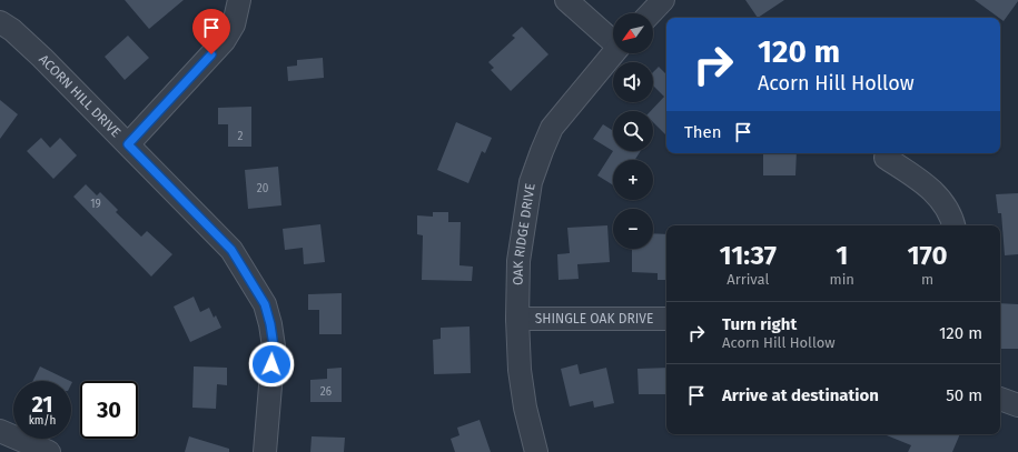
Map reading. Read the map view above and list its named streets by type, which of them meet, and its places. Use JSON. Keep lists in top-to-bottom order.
{
  "streets": {
    "street": ["ACORN HILL DRIVE", "OAK RIDGE DRIVE", "SHINGLE OAK DRIVE"]
  },
  "crossings": [
    ["OAK RIDGE DRIVE", "SHINGLE OAK DRIVE"]
  ],
  "house_numbers": [
    "2",
    "20",
    "19",
    "26"
  ],
  "north": "bottom left",
  "page": {
    "map_buttons": ["+", "−"],
    "turn": ["120 m", "Acorn Hill Hollow"],
    "then": "Then",
    "eta": [
      "11:37",
      "Arrival",
      "1",
      "min",
      "170",
      "m"
    ],
    "list": [
      {
        "name": "Turn right",
        "note": "Acorn Hill Hollow",
        "value": "120 m"
      },
      {
        "name": "Arrive at destination",
        "value": "50 m"
      }
    ],
    "speed": "21 km/h",
    "limit": "30"
  }
}
